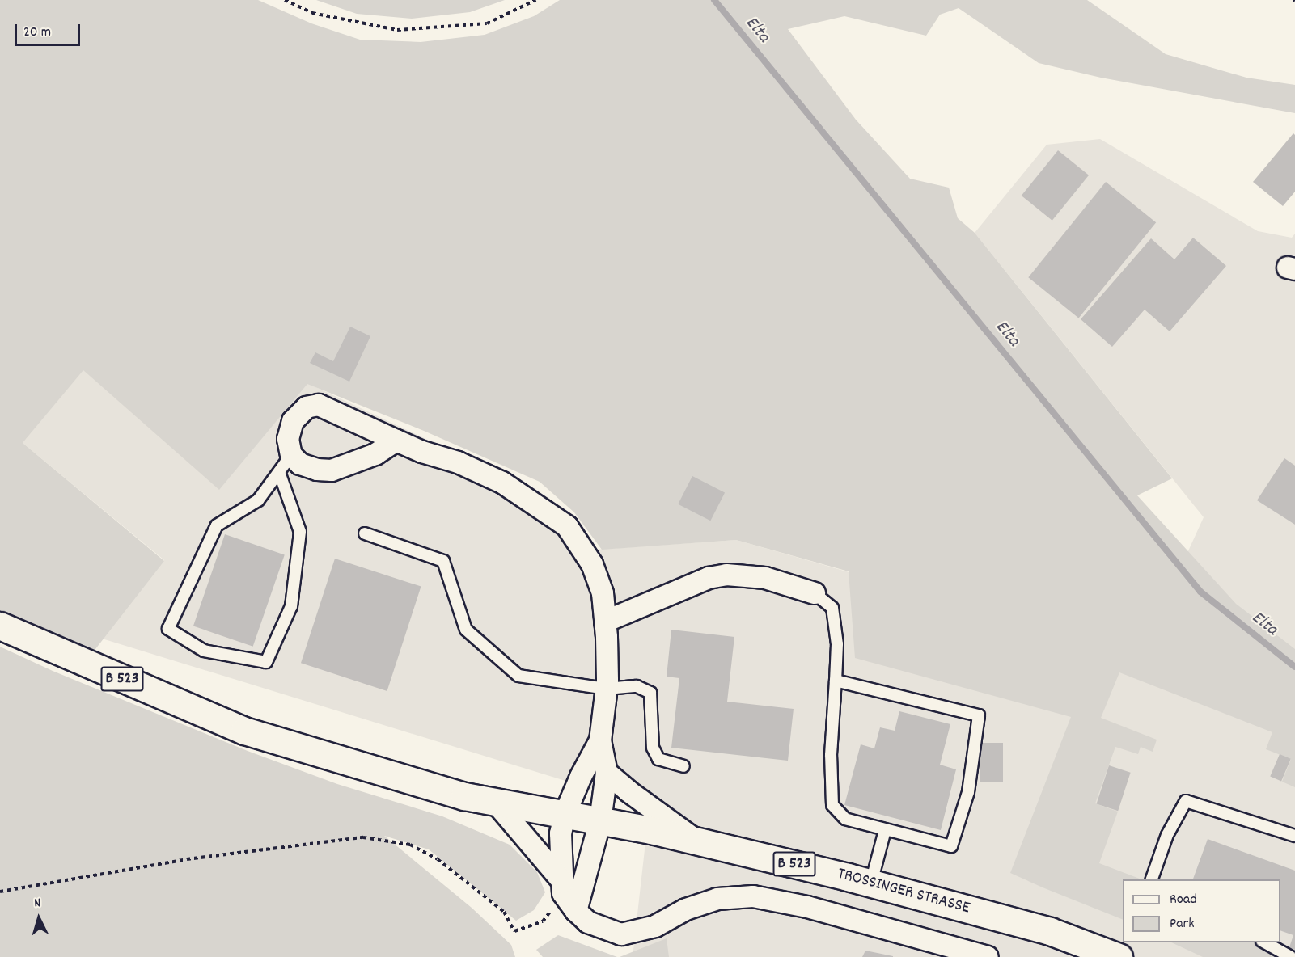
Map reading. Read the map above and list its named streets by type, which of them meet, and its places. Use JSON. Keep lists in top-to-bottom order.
{
  "streets": {
    "main road": ["B 523", "TROSSINGER STRASSE"]
  },
  "water": ["Elta"],
  "legend": ["Road", "Park"],
  "scale_bar": "20 m",
  "north": "top"
}
